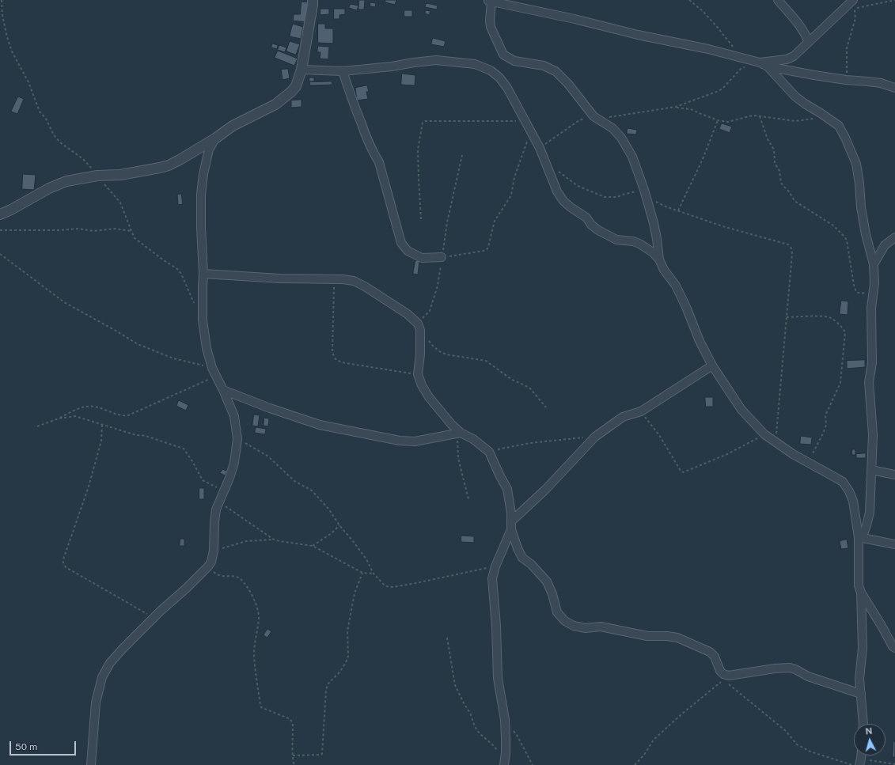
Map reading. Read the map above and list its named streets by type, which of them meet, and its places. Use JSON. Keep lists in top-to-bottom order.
{
  "scale_bar": "50 m",
  "north": "top"
}
